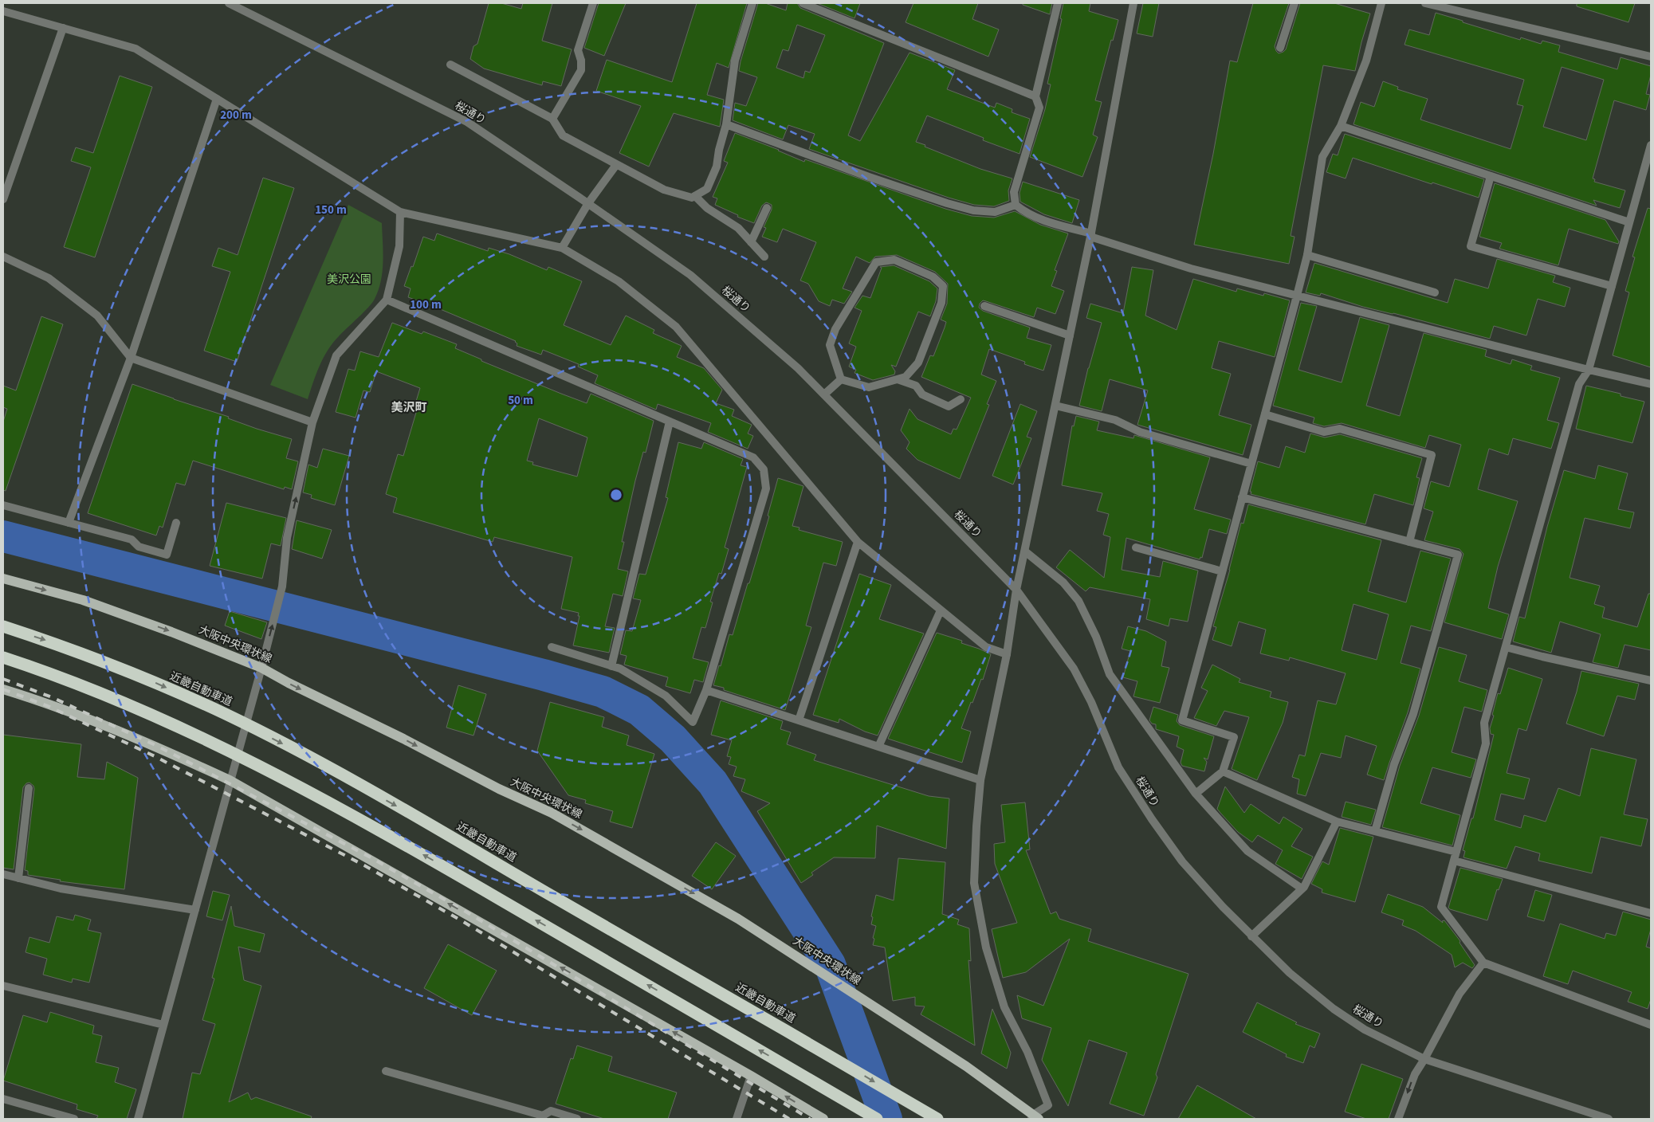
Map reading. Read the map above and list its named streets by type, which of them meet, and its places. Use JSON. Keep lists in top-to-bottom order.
{
  "streets": {
    "highway": ["近畿自動車道"],
    "main road": ["大阪中央環状線"],
    "street": ["桜通り"]
  },
  "one_way": ["大阪中央環状線"],
  "districts": ["美沢町"],
  "parks": ["美沢公園"],
  "rings": [
    "200 m",
    "150 m",
    "100 m",
    "50 m"
  ]
}
